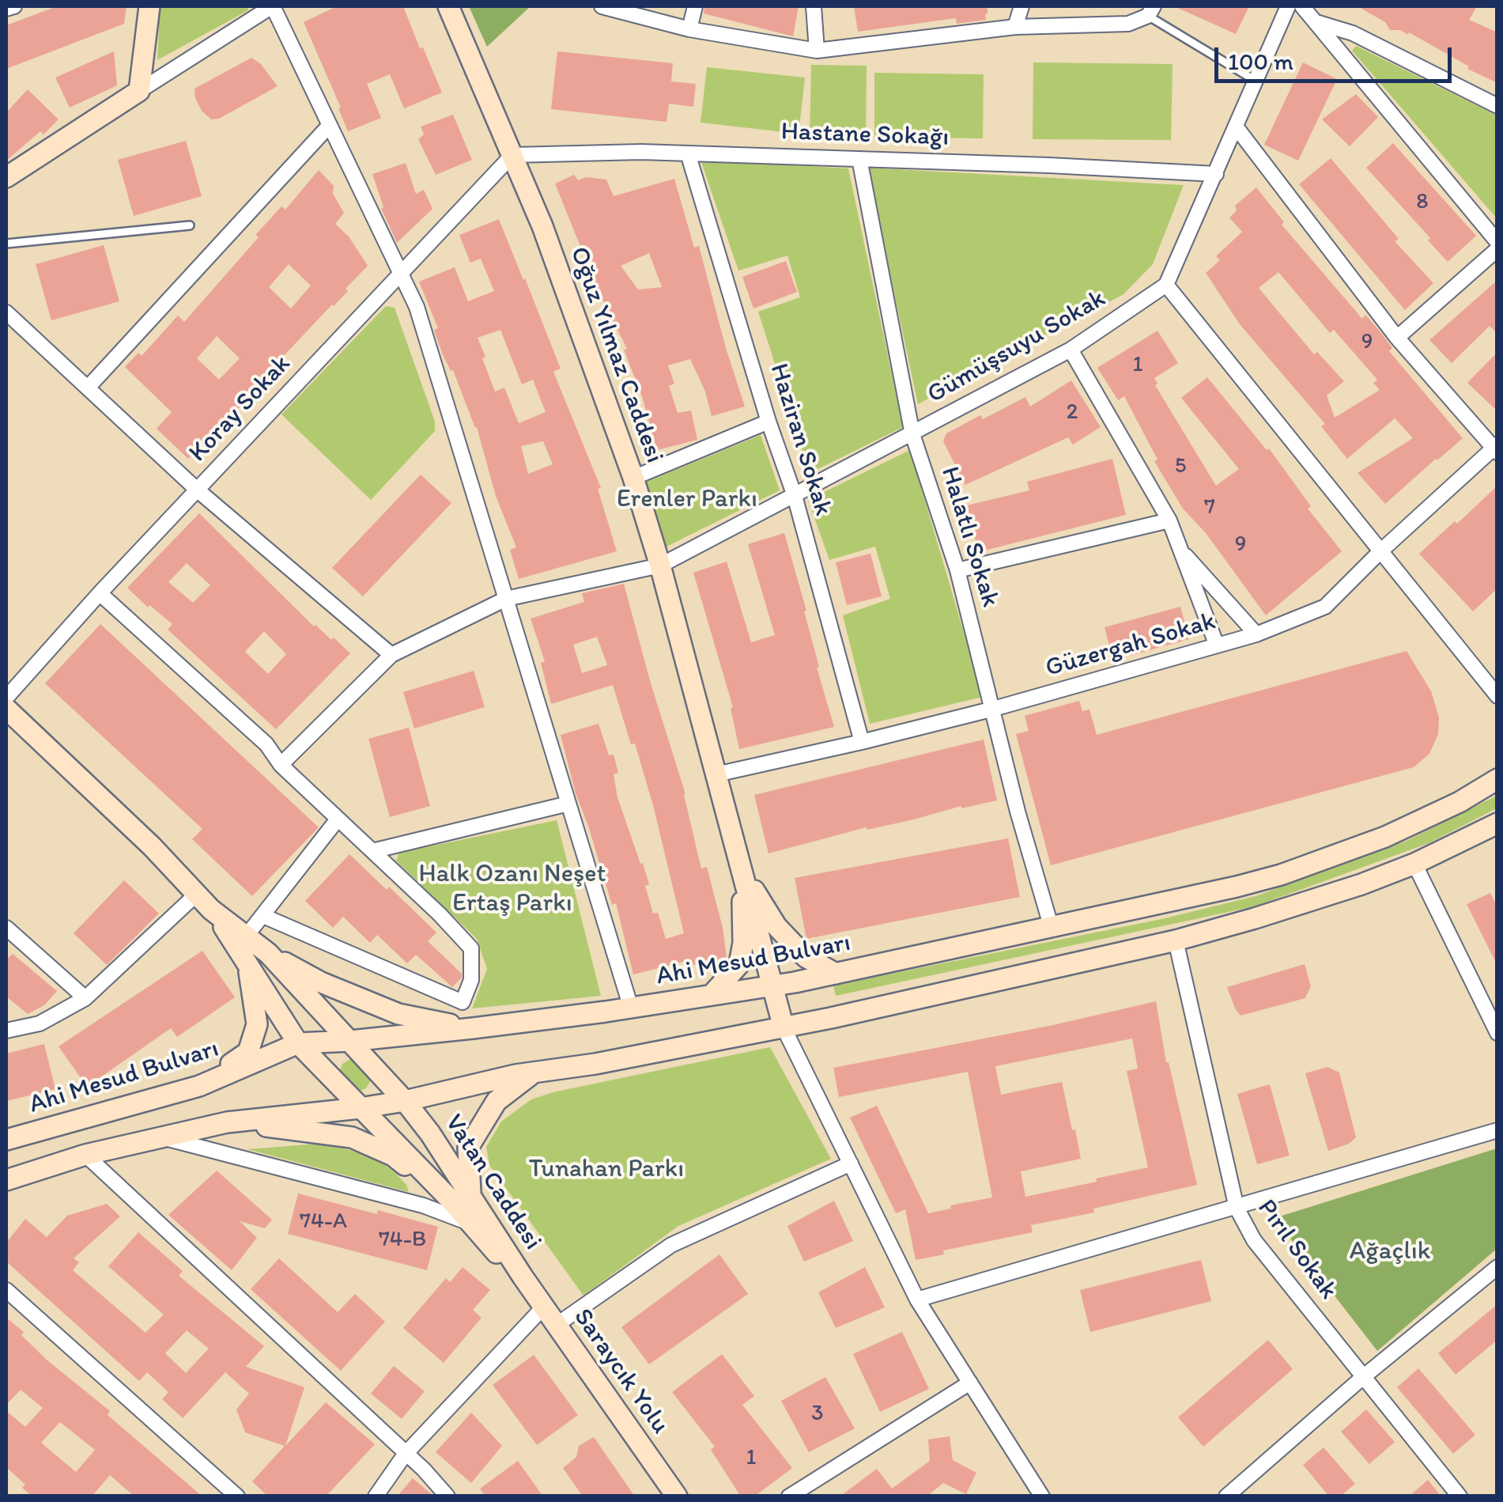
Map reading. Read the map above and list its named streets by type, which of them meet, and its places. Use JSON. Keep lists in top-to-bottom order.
{
  "streets": {
    "main road": [
      "Oğuz Yılmaz Caddesi",
      "Ahi Mesud Bulvarı",
      "Vatan Caddesi",
      "Saraycık Yolu"
    ],
    "street": [
      "Hastane Sokağı",
      "Gümüşsuyu Sokak",
      "Koray Sokak",
      "Haziran Sokak",
      "Halatlı Sokak",
      "Güzergah Sokak",
      "Pırıl Sokak"
    ]
  },
  "crossings": [
    ["Hastane Sokağı", "Oğuz Yılmaz Caddesi"],
    ["Hastane Sokağı", "Koray Sokak"],
    ["Hastane Sokağı", "Haziran Sokak"],
    ["Hastane Sokağı", "Halatlı Sokak"],
    ["Gümüşsuyu Sokak", "Oğuz Yılmaz Caddesi"],
    ["Gümüşsuyu Sokak", "Haziran Sokak"],
    ["Gümüşsuyu Sokak", "Halatlı Sokak"],
    ["Oğuz Yılmaz Caddesi", "Koray Sokak"],
    ["Oğuz Yılmaz Caddesi", "Güzergah Sokak"],
    ["Haziran Sokak", "Güzergah Sokak"],
    ["Halatlı Sokak", "Güzergah Sokak"],
    ["Halatlı Sokak", "Ahi Mesud Bulvarı"],
    ["Ahi Mesud Bulvarı", "Vatan Caddesi"],
    ["Vatan Caddesi", "Saraycık Yolu"]
  ],
  "parks": [
    "Erenler Parkı",
    "Halk Ozanı Neşet Ertaş Parkı",
    "Tunahan Parkı",
    "Ağaçlık"
  ],
  "house_numbers": [
    "8",
    "9",
    "1",
    "2",
    "5",
    "7",
    "9",
    "74-A",
    "74-B",
    "3",
    "1"
  ],
  "scale_bar": "100 m"
}
